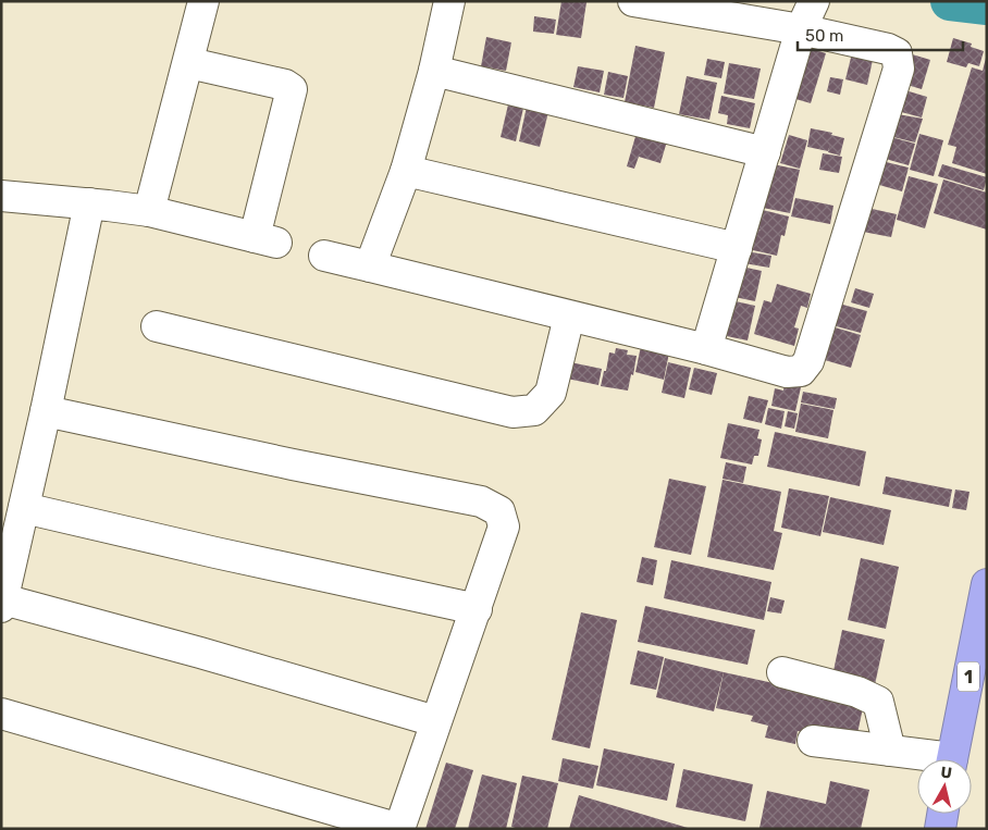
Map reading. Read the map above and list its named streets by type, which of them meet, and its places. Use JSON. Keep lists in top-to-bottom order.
{
  "streets": {
    "highway": ["1"]
  },
  "scale_bar": "50 m",
  "north": "top"
}
